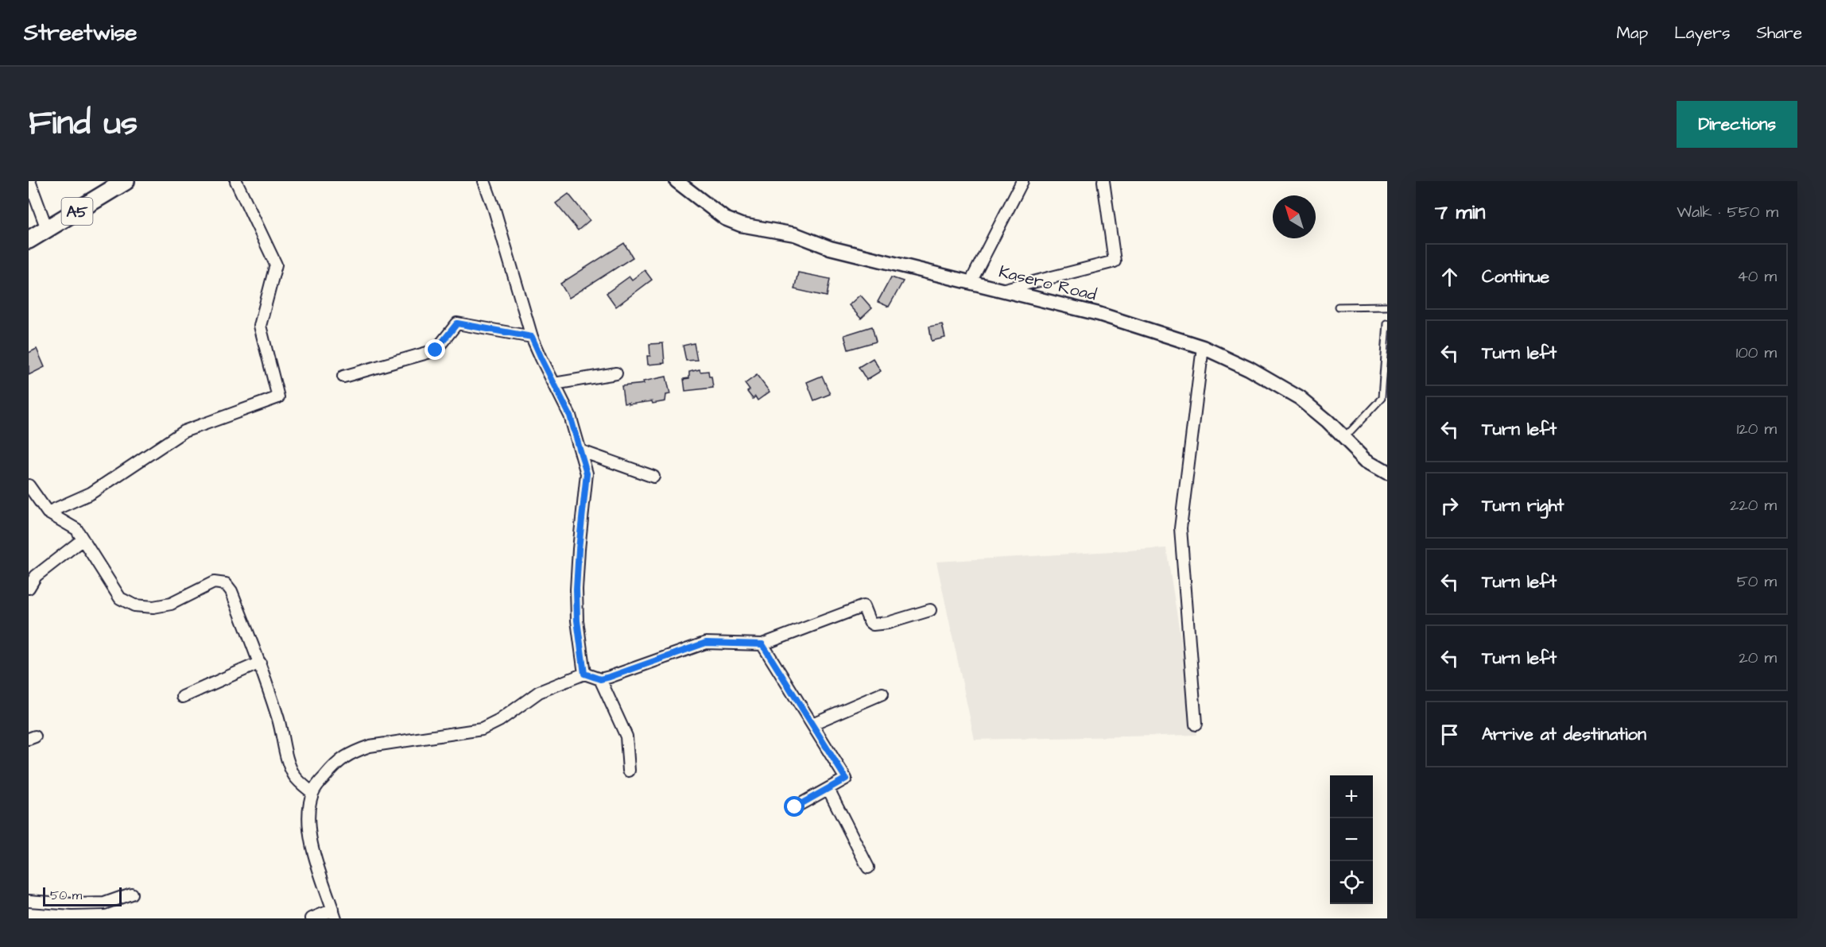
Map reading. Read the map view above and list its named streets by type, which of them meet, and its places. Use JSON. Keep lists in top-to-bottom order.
{
  "streets": {
    "main road": ["A5"],
    "street": ["Kasero Road"]
  },
  "scale_bar": "50 m",
  "north": "top left",
  "page": {
    "header": "Streetwise",
    "nav": ["Map", "Layers", "Share"],
    "title": "Find us",
    "buttons": "Directions",
    "heading": ["7 min", "Walk · 550 m"],
    "list": [
      ["Continue", "40 m"],
      ["Turn left", "100 m"],
      ["Turn left", "120 m"],
      ["Turn right", "220 m"],
      ["Turn left", "50 m"],
      ["Turn left", "20 m"],
      "Arrive at destination"
    ],
    "map_buttons": ["+", "−"],
    "scale": "50 m"
  }
}
